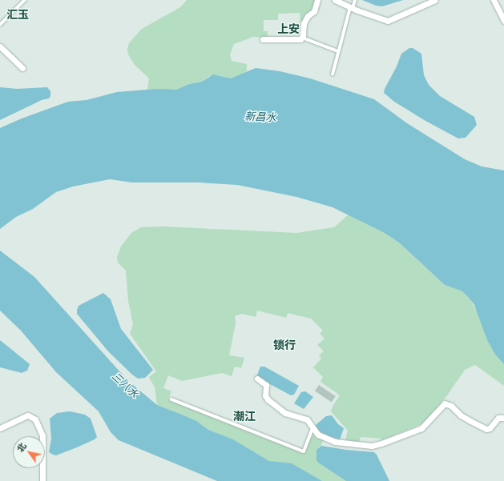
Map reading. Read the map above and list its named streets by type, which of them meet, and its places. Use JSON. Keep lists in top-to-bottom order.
{
  "districts": [
    "汇玉",
    "上安",
    "锁行",
    "潮江"
  ],
  "water": ["新昌水", "三八水"],
  "north": "top left"
}
